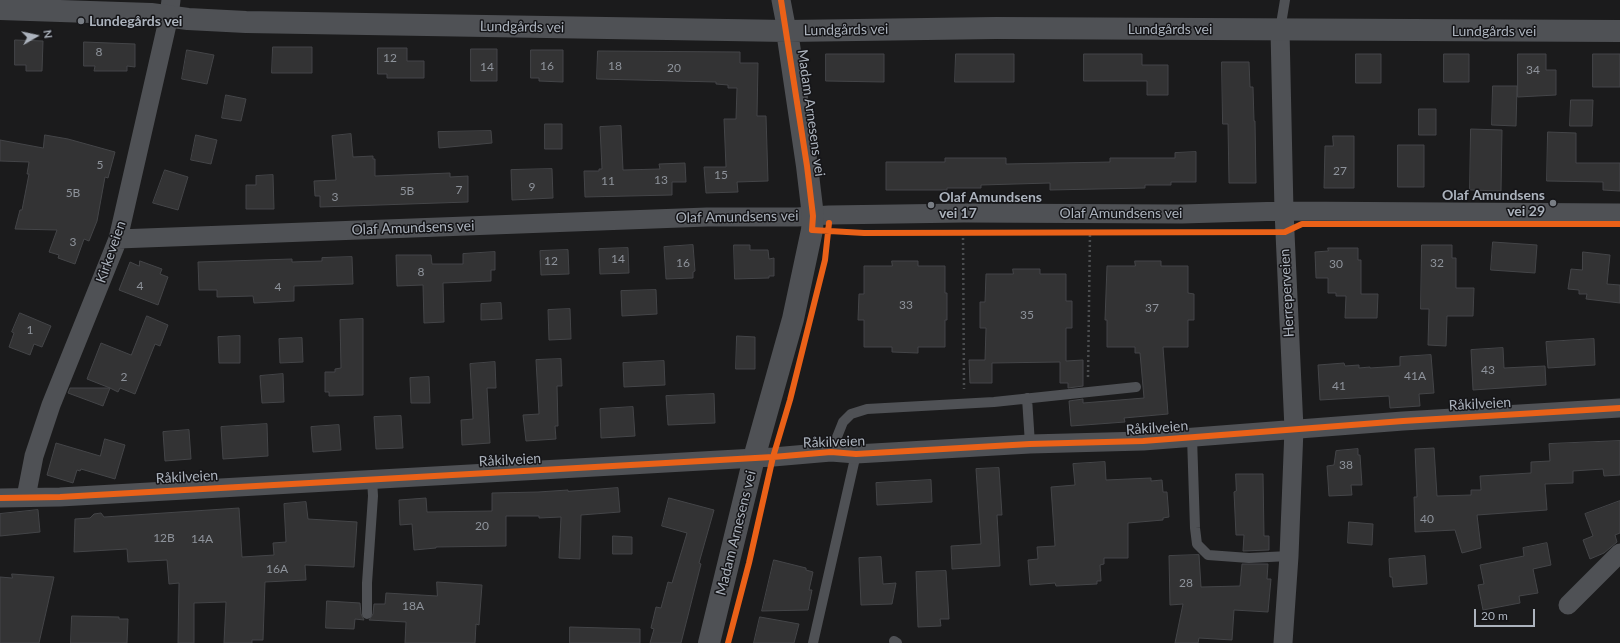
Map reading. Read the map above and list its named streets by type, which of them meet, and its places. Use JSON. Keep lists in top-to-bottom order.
{
  "streets": {
    "street": [
      "Lundgårds vei",
      "Madam Arnesens vei",
      "Olaf Amundsens vei",
      "Kirkeveien",
      "Herreperveien",
      "Råkilveien"
    ]
  },
  "crossings": [
    ["Lundgårds vei", "Madam Arnesens vei"],
    ["Lundgårds vei", "Kirkeveien"],
    ["Lundgårds vei", "Herreperveien"],
    ["Madam Arnesens vei", "Olaf Amundsens vei"],
    ["Madam Arnesens vei", "Råkilveien"],
    ["Olaf Amundsens vei", "Kirkeveien"],
    ["Olaf Amundsens vei", "Herreperveien"],
    ["Kirkeveien", "Råkilveien"],
    ["Herreperveien", "Råkilveien"]
  ],
  "places": ["Lundegårds vei", "Olaf Amundsens vei 29", "Olaf Amundsens vei 17"],
  "house_numbers": [
    "8",
    "12",
    "16",
    "18",
    "14",
    "20",
    "34",
    "5",
    "27",
    "15",
    "13",
    "11",
    "9",
    "7",
    "5B",
    "5B",
    "3",
    "3",
    "14",
    "12",
    "16",
    "32",
    "30",
    "8",
    "4",
    "4",
    "33",
    "37",
    "35",
    "1",
    "43",
    "41A",
    "2",
    "41",
    "38",
    "40",
    "20",
    "12B",
    "14A",
    "16A",
    "28",
    "18A"
  ],
  "scale_bar": "20 m",
  "north": "right"
}
